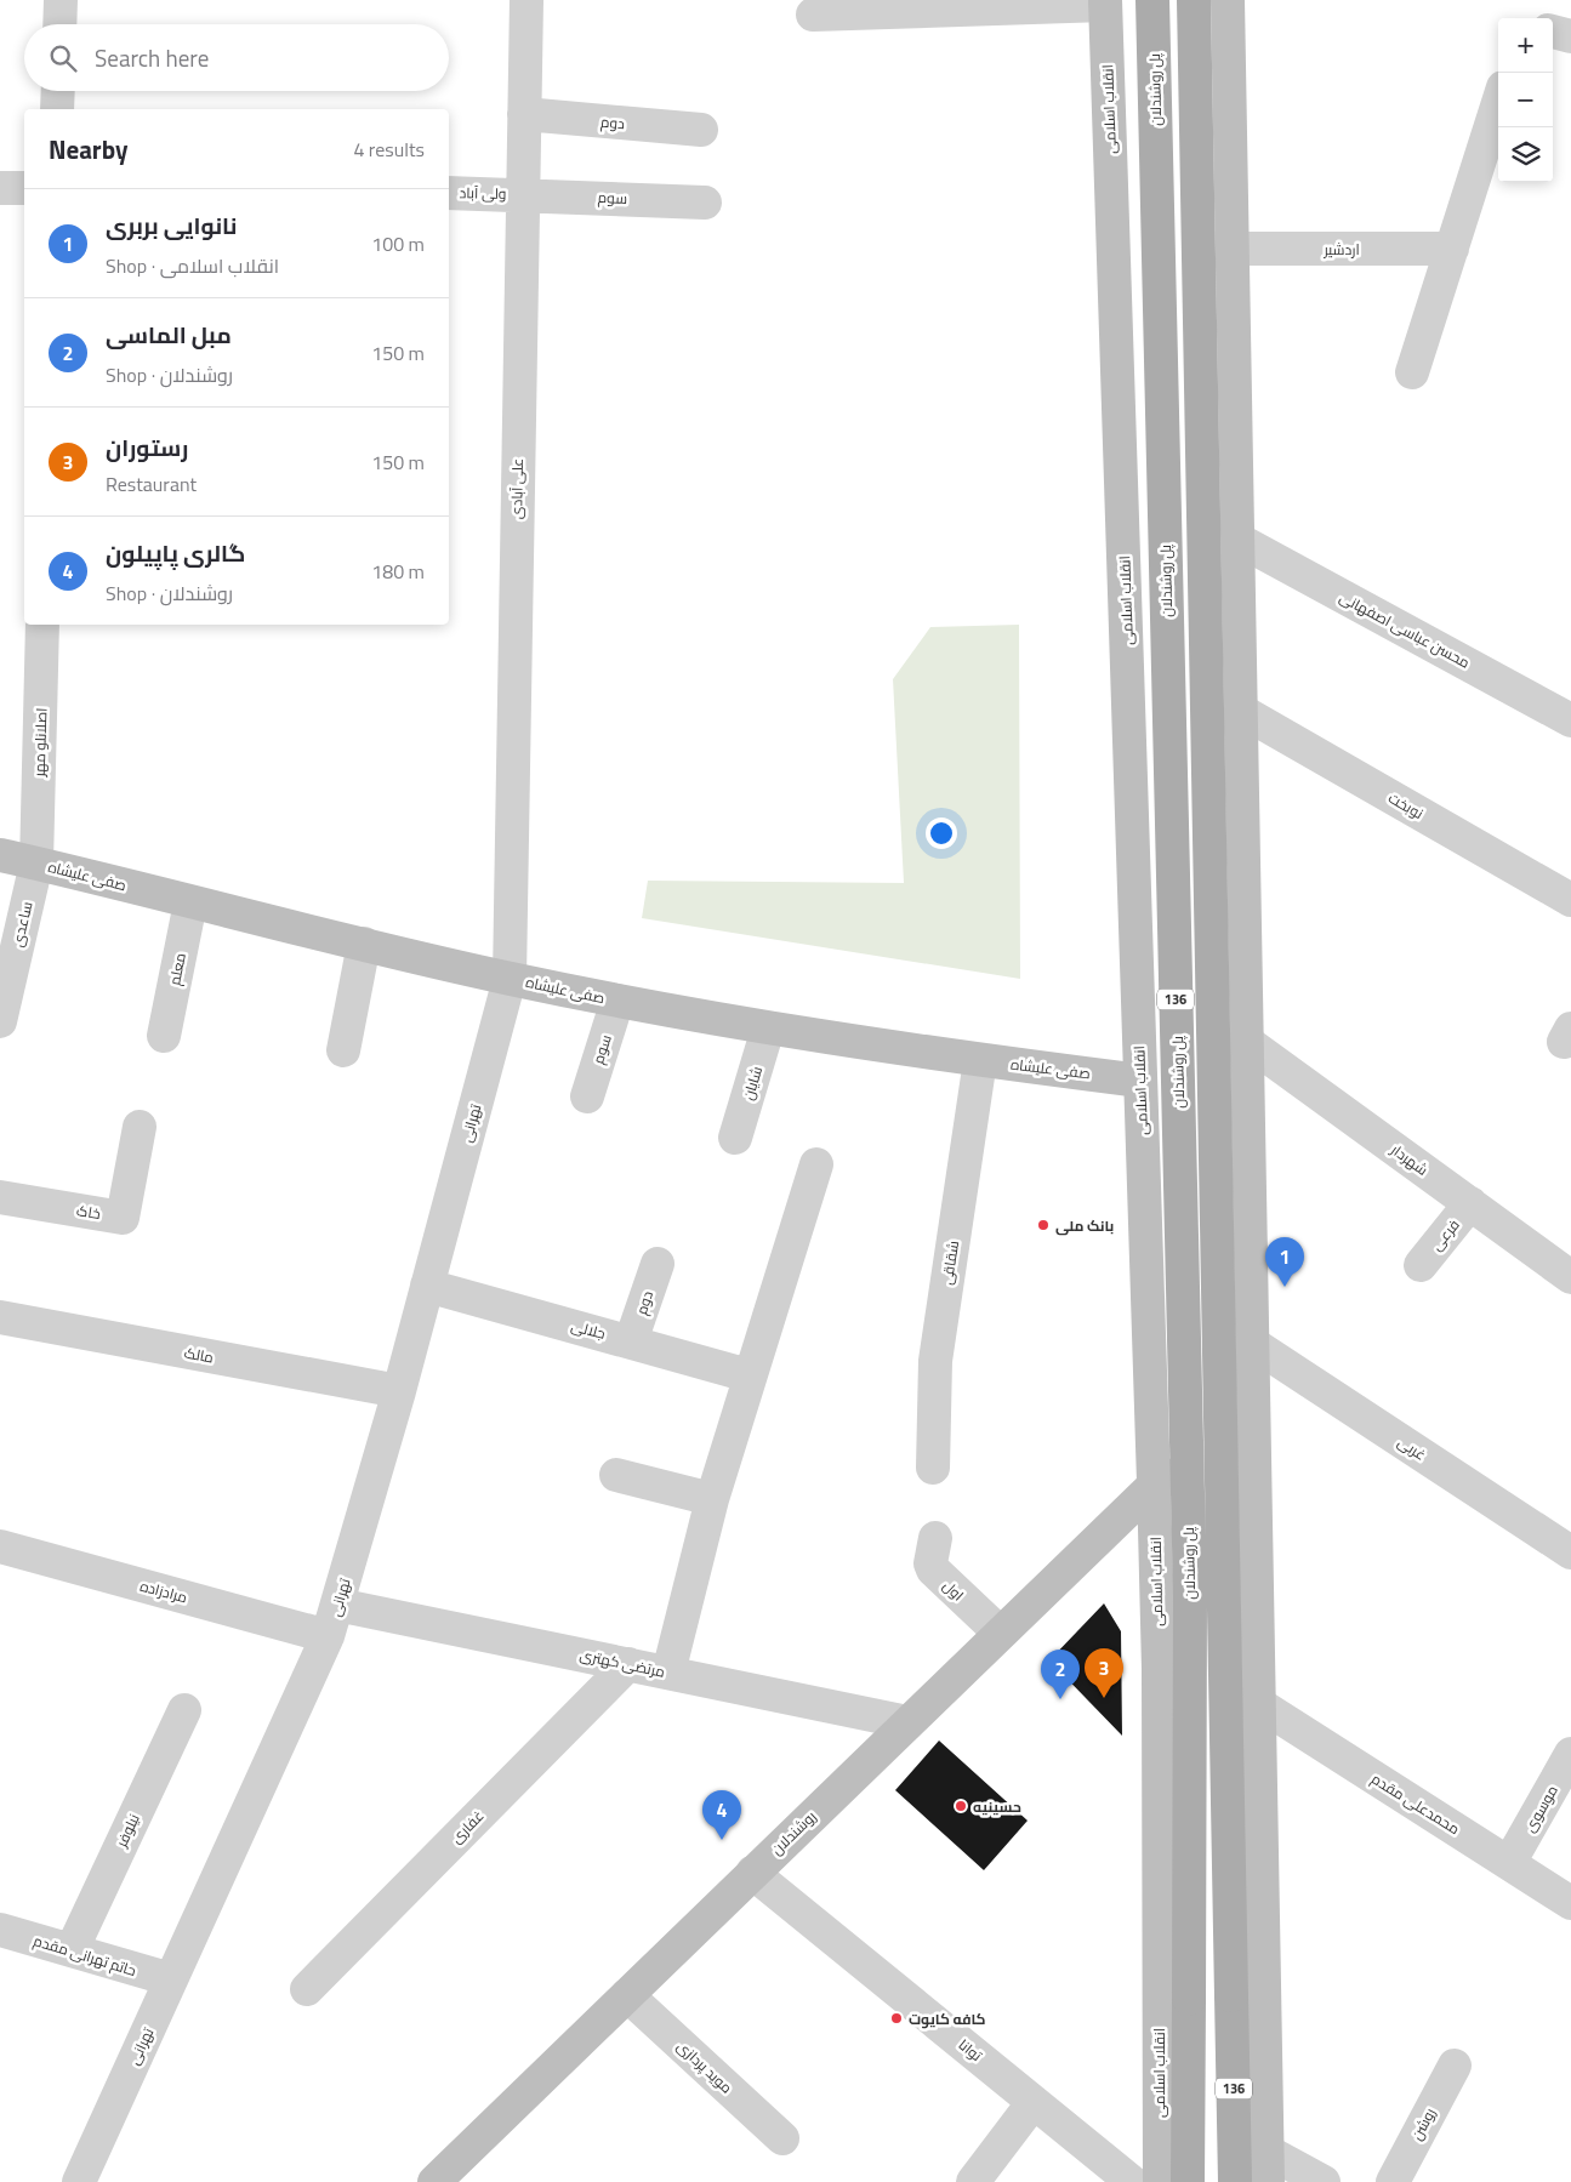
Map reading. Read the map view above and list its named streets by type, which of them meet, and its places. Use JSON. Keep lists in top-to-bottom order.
{
  "streets": {
    "main road": [
      "پل روشندلان",
      "انقلاب اسلامی",
      "صفی علیشاه",
      "136",
      "روشندلان"
    ],
    "street": [
      "دوم",
      "ولی آباد",
      "سوم",
      "اردشیر",
      "علی آبادی",
      "محسن عباسی اصفهانی",
      "اصلانلو مهر",
      "نوبخت",
      "ساعدی",
      "معلم",
      "شایان",
      "تهرانی",
      "شهردار",
      "خاک",
      "فرعی",
      "شقاقی",
      "جلالی",
      "مالک",
      "غربی",
      "اول",
      "مرادزاده",
      "مرتضی کهتری",
      "محمدعلی مقدم",
      "موسوی",
      "غفاری",
      "نیلوفر",
      "حاتم تهرانی مقدم",
      "توانا",
      "موید پردازی",
      "روشن"
    ]
  },
  "crossings": [
    ["پل روشندلان", "انقلاب اسلامی"],
    ["انقلاب اسلامی", "صفی علیشاه"],
    ["انقلاب اسلامی", "روشندلان"],
    ["دوم", "علی آبادی"],
    ["دوم", "جلالی"],
    ["ولی آباد", "سوم"],
    ["ولی آباد", "علی آبادی"],
    ["سوم", "علی آبادی"],
    ["سوم", "صفی علیشاه"],
    ["علی آبادی", "صفی علیشاه"],
    ["علی آبادی", "تهرانی"],
    ["اصلانلو مهر", "صفی علیشاه"],
    ["اصلانلو مهر", "ساعدی"],
    ["صفی علیشاه", "ساعدی"],
    ["صفی علیشاه", "معلم"],
    ["صفی علیشاه", "شایان"],
    ["صفی علیشاه", "تهرانی"],
    ["صفی علیشاه", "شقاقی"],
    ["تهرانی", "جلالی"],
    ["تهرانی", "مالک"],
    ["تهرانی", "مرادزاده"],
    ["تهرانی", "مرتضی کهتری"],
    ["تهرانی", "حاتم تهرانی مقدم"],
    ["شهردار", "فرعی"],
    ["اول", "روشندلان"],
    ["مرتضی کهتری", "غفاری"],
    ["مرتضی کهتری", "روشندلان"],
    ["محمدعلی مقدم", "موسوی"],
    ["نیلوفر", "حاتم تهرانی مقدم"],
    ["روشندلان", "توانا"],
    ["روشندلان", "موید پردازی"]
  ],
  "places": ["بانک ملی", "حسینیه", "کافه کایوت"],
  "page": {
    "map_buttons": ["+", "−"],
    "search": "Search here",
    "heading": ["Nearby", "4 results"],
    "list": [
      {
        "mark": "1",
        "name": "نانوایی بربری",
        "note": "Shop · انقلاب اسلامی",
        "value": "100 m"
      },
      {
        "mark": "2",
        "name": "مبل الماسی",
        "note": "Shop · روشندلان",
        "value": "150 m"
      },
      {
        "mark": "3",
        "name": "رستوران",
        "note": "Restaurant",
        "value": "150 m"
      },
      {
        "mark": "4",
        "name": "گالری پاپیلون",
        "note": "Shop · روشندلان",
        "value": "180 m"
      }
    ],
    "pins": [
      "1",
      "3",
      "2",
      "4"
    ]
  }
}
